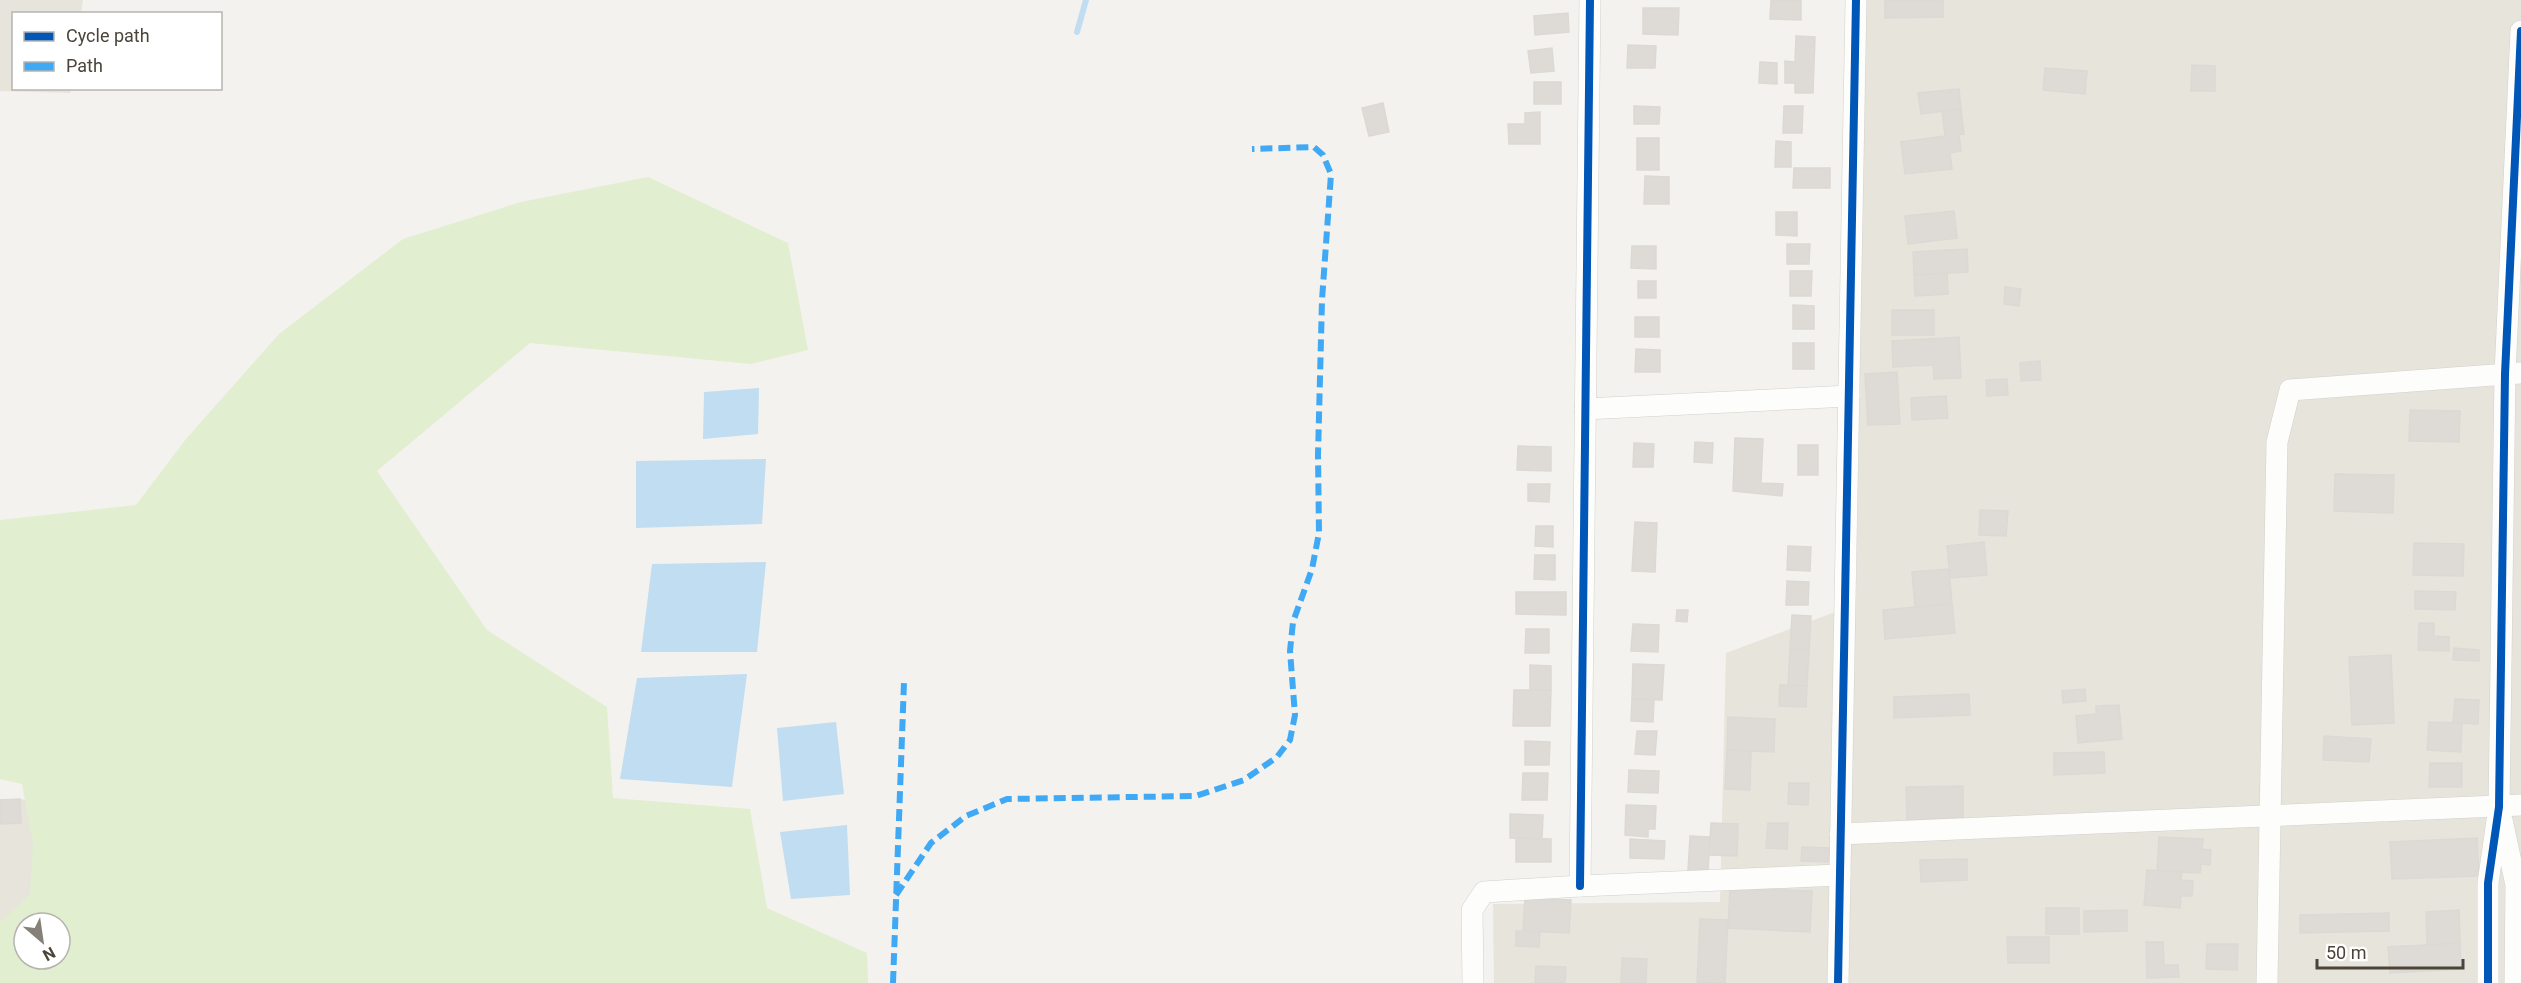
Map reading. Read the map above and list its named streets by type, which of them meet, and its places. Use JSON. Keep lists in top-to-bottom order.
{
  "legend": ["Cycle path", "Path"],
  "scale_bar": "50 m",
  "north": "bottom right"
}
